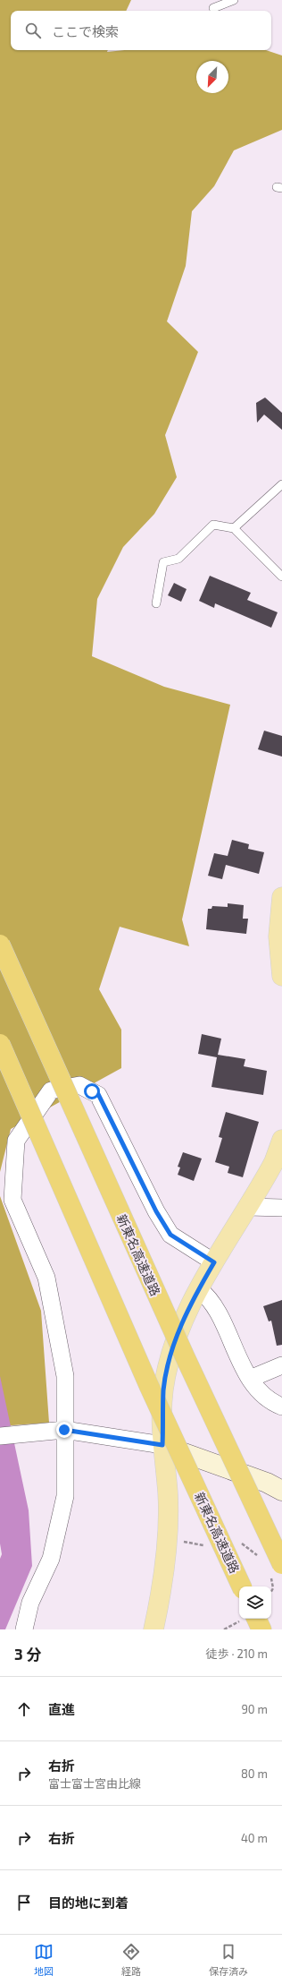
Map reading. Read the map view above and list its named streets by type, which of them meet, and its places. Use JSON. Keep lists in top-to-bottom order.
{
  "streets": {
    "highway": ["新東名高速道路"]
  },
  "north": "bottom left",
  "page": {
    "search": "ここで検索",
    "heading": ["3 分", "徒歩 · 210 m"],
    "list": [
      ["直進", "90 m"],
      ["右折", "富士富士宮由比線", "80 m"],
      ["右折", "40 m"],
      "目的地に到着"
    ],
    "nav": ["地図", "経路", "保存済み"]
  }
}
